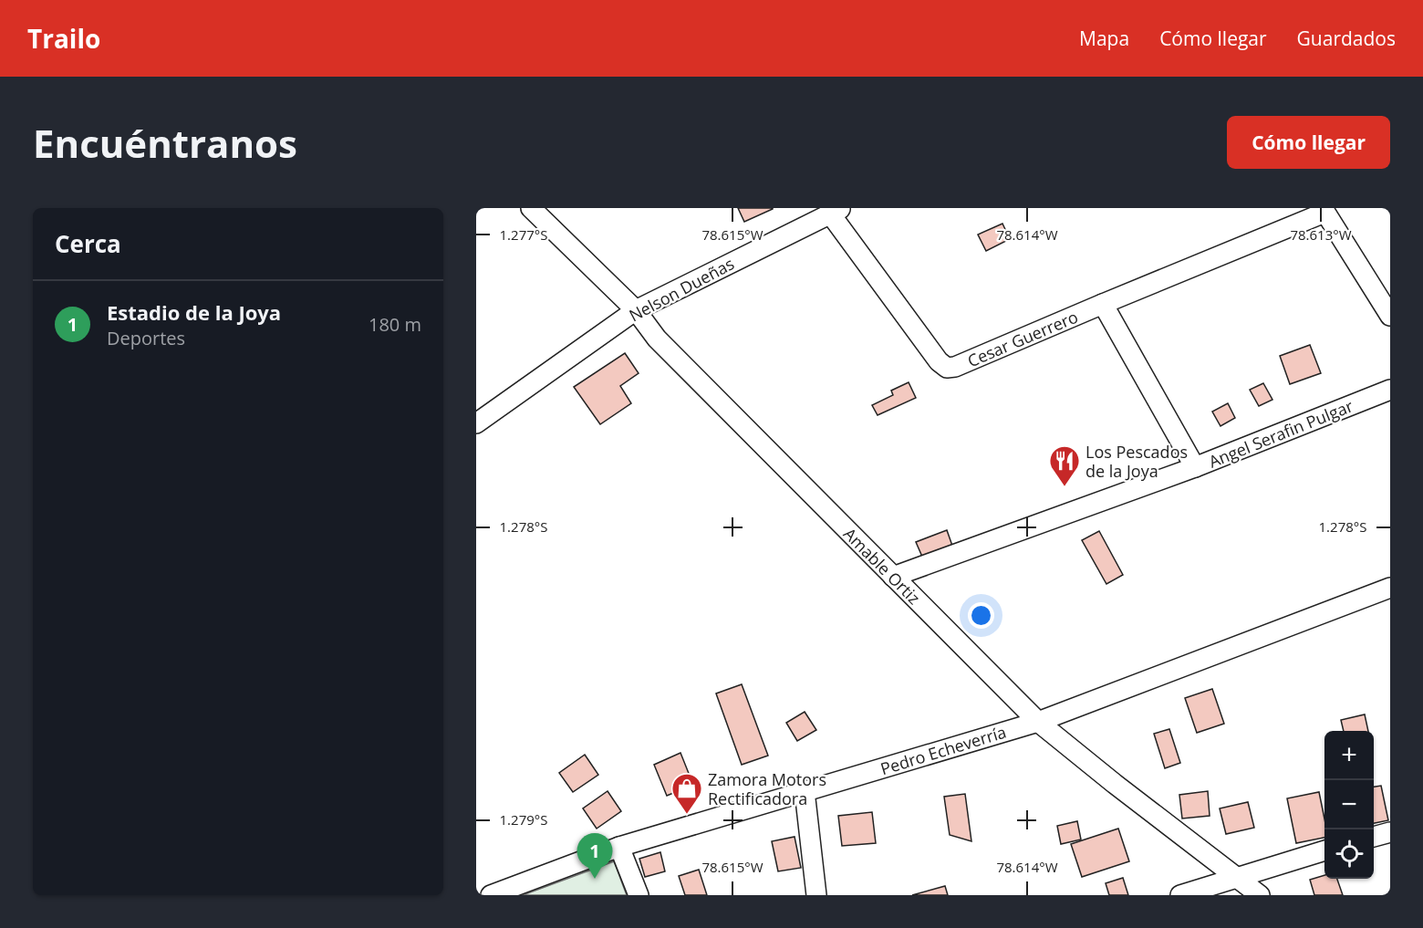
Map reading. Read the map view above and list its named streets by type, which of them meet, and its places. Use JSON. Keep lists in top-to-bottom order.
{
  "streets": {
    "street": [
      "Nelson Dueñas",
      "Cesar Guerrero",
      "Angel Serafin Pulgar",
      "Amable Ortiz",
      "Pedro Echeverría"
    ]
  },
  "crossings": [
    ["Nelson Dueñas", "Cesar Guerrero"],
    ["Nelson Dueñas", "Amable Ortiz"],
    ["Angel Serafin Pulgar", "Amable Ortiz"],
    ["Amable Ortiz", "Pedro Echeverría"]
  ],
  "places": {
    "restaurant": ["Los Pescados de la Joya"],
    "shop": ["Zamora Motors Rectificadora"]
  },
  "page": {
    "header": "Trailo",
    "nav": ["Mapa", "Cómo llegar", "Guardados"],
    "buttons": "Cómo llegar",
    "title": "Encuéntranos",
    "heading": "Cerca",
    "list": [
      {
        "mark": "1",
        "name": "Estadio de la Joya",
        "note": "Deportes",
        "value": "180 m"
      }
    ],
    "map_buttons": ["+", "−"],
    "pins": "1"
  },
  "coordinates": [
    "1.277°S",
    "78.615°W",
    "78.614°W",
    "78.613°W",
    "1.278°S",
    "1.279°S"
  ]
}
